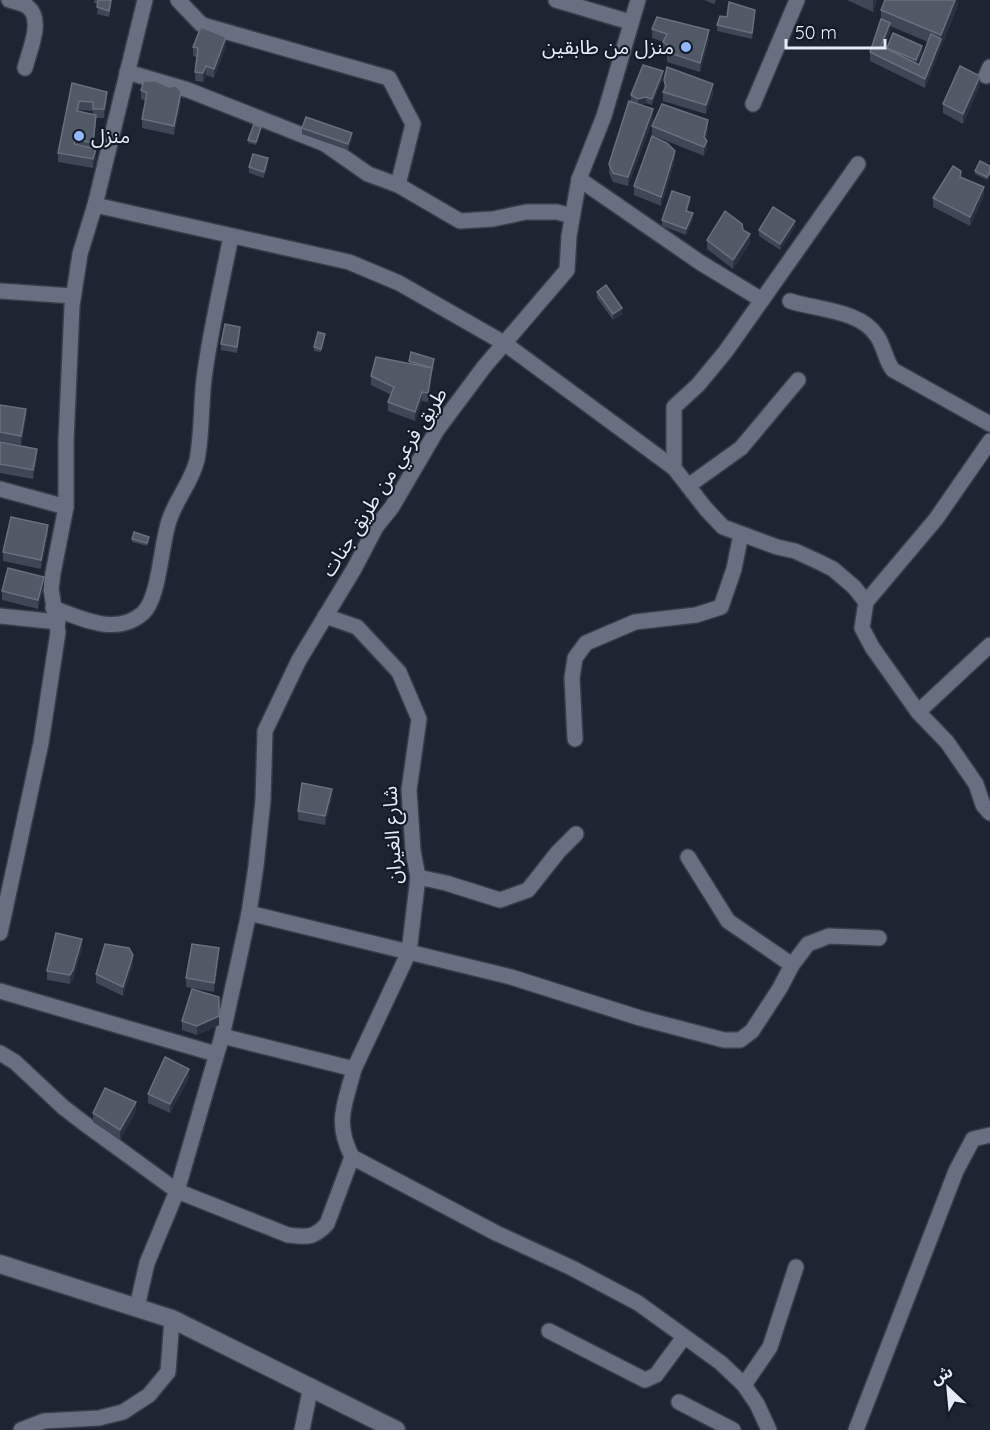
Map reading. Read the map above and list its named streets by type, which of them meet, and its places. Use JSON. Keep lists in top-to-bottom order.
{
  "streets": {
    "street": ["طريق فرعي من طريق جنات", "شارع الغيران"]
  },
  "crossings": [
    ["طريق فرعي من طريق جنات", "شارع الغيران"]
  ],
  "places": ["منزل من طابقين", "منزل"],
  "scale_bar": "50 m",
  "north": "top left"
}
